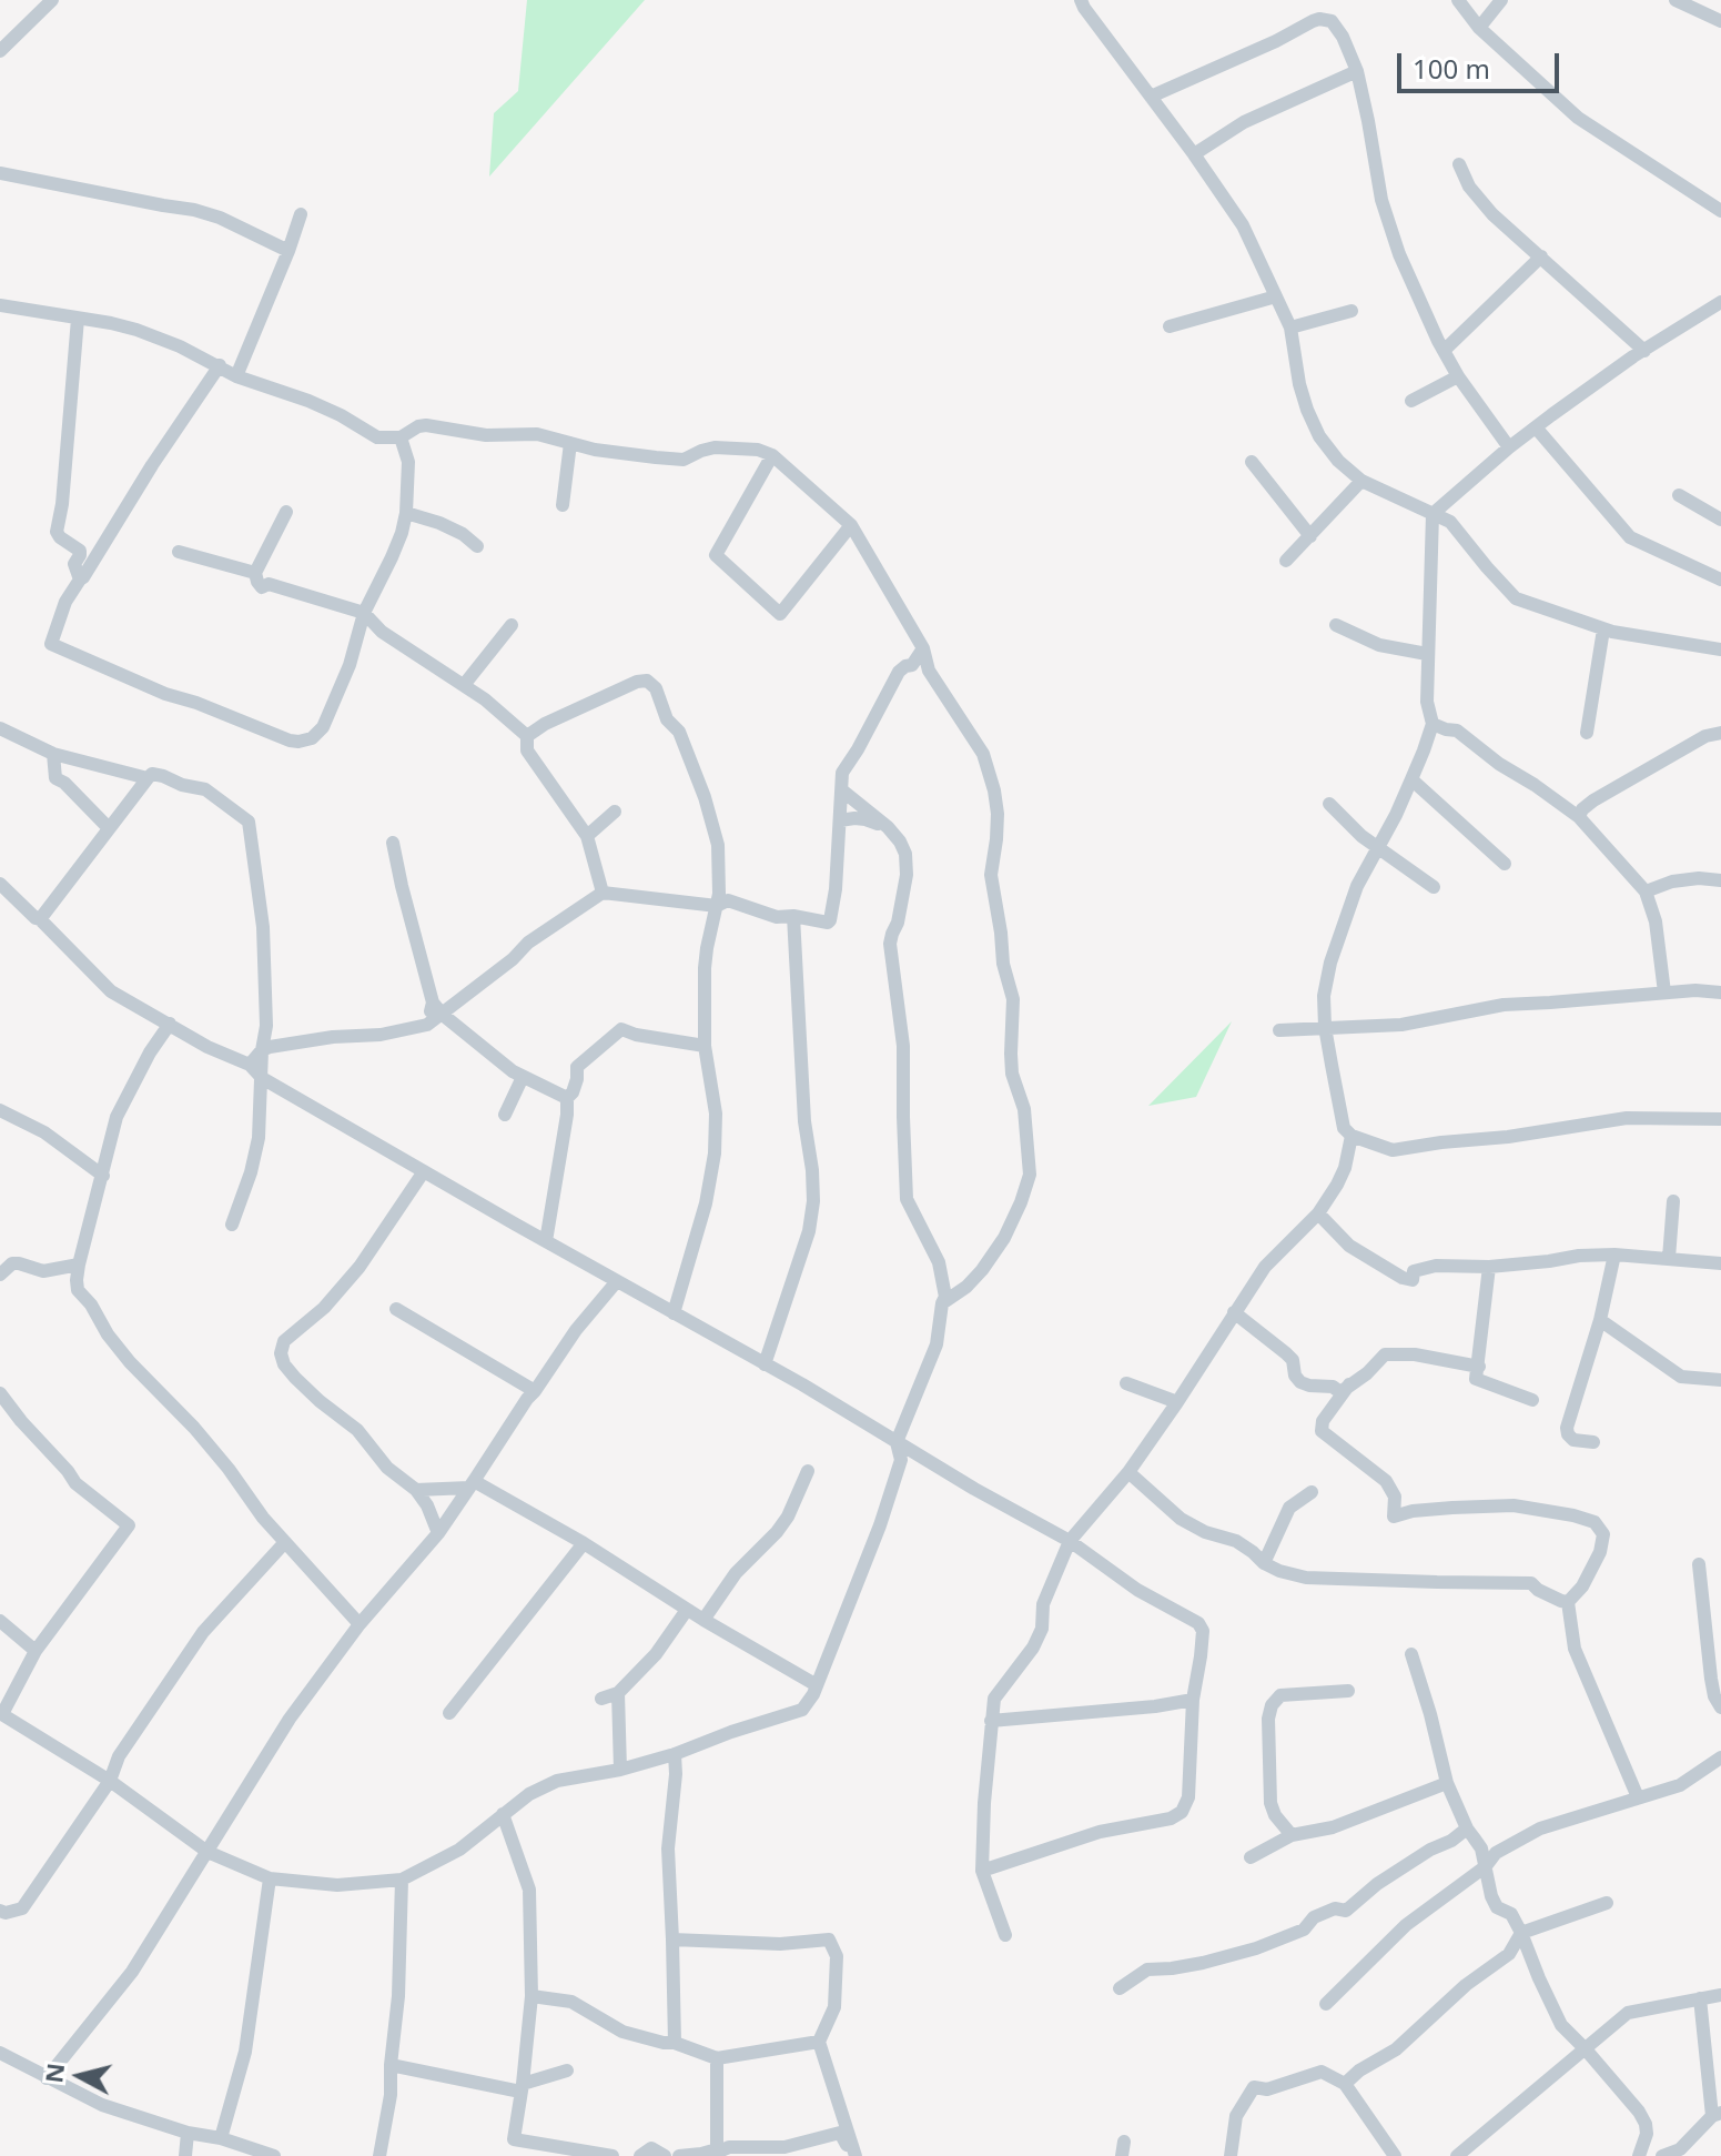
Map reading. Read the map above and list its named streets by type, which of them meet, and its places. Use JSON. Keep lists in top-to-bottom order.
{
  "scale_bar": "100 m",
  "north": "left"
}
